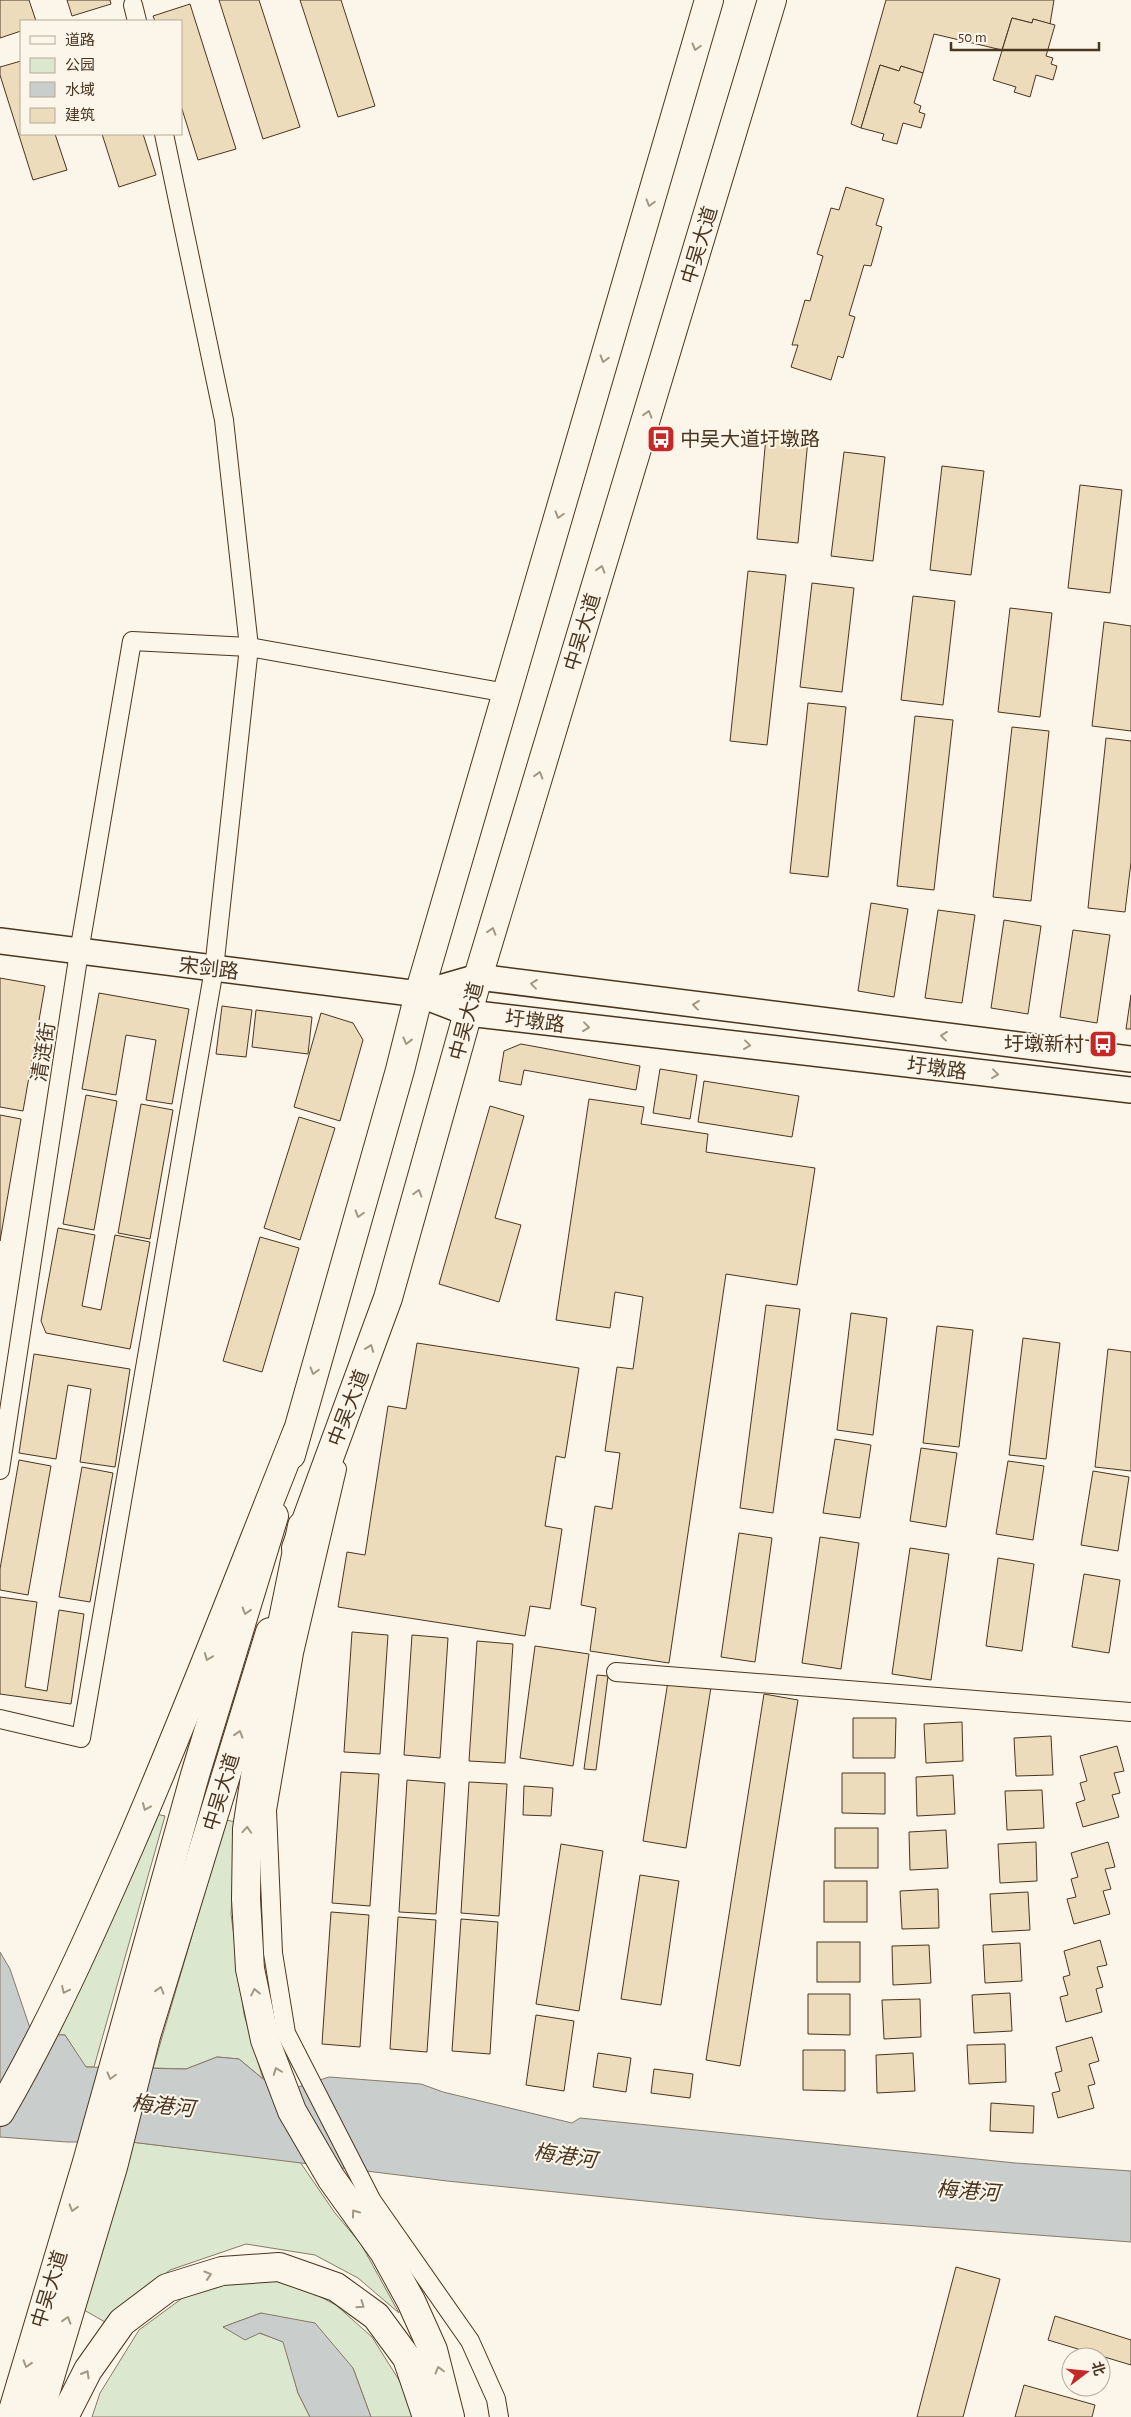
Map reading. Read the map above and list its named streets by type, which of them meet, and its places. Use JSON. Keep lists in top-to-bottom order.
{
  "streets": {
    "main road": ["中吴大道", "宋剑路", "圩墩路"],
    "street": ["清涟街"]
  },
  "crossings": [
    ["中吴大道", "宋剑路"],
    ["中吴大道", "圩墩路"],
    ["宋剑路", "圩墩路"],
    ["宋剑路", "清涟街"]
  ],
  "water": ["梅港河"],
  "places": {
    "bus stop": ["中吴大道圩墩路", "圩墩新村"]
  },
  "legend": [
    "道路",
    "公园",
    "水域",
    "建筑"
  ],
  "scale_bar": "50 m",
  "north": "right"
}
